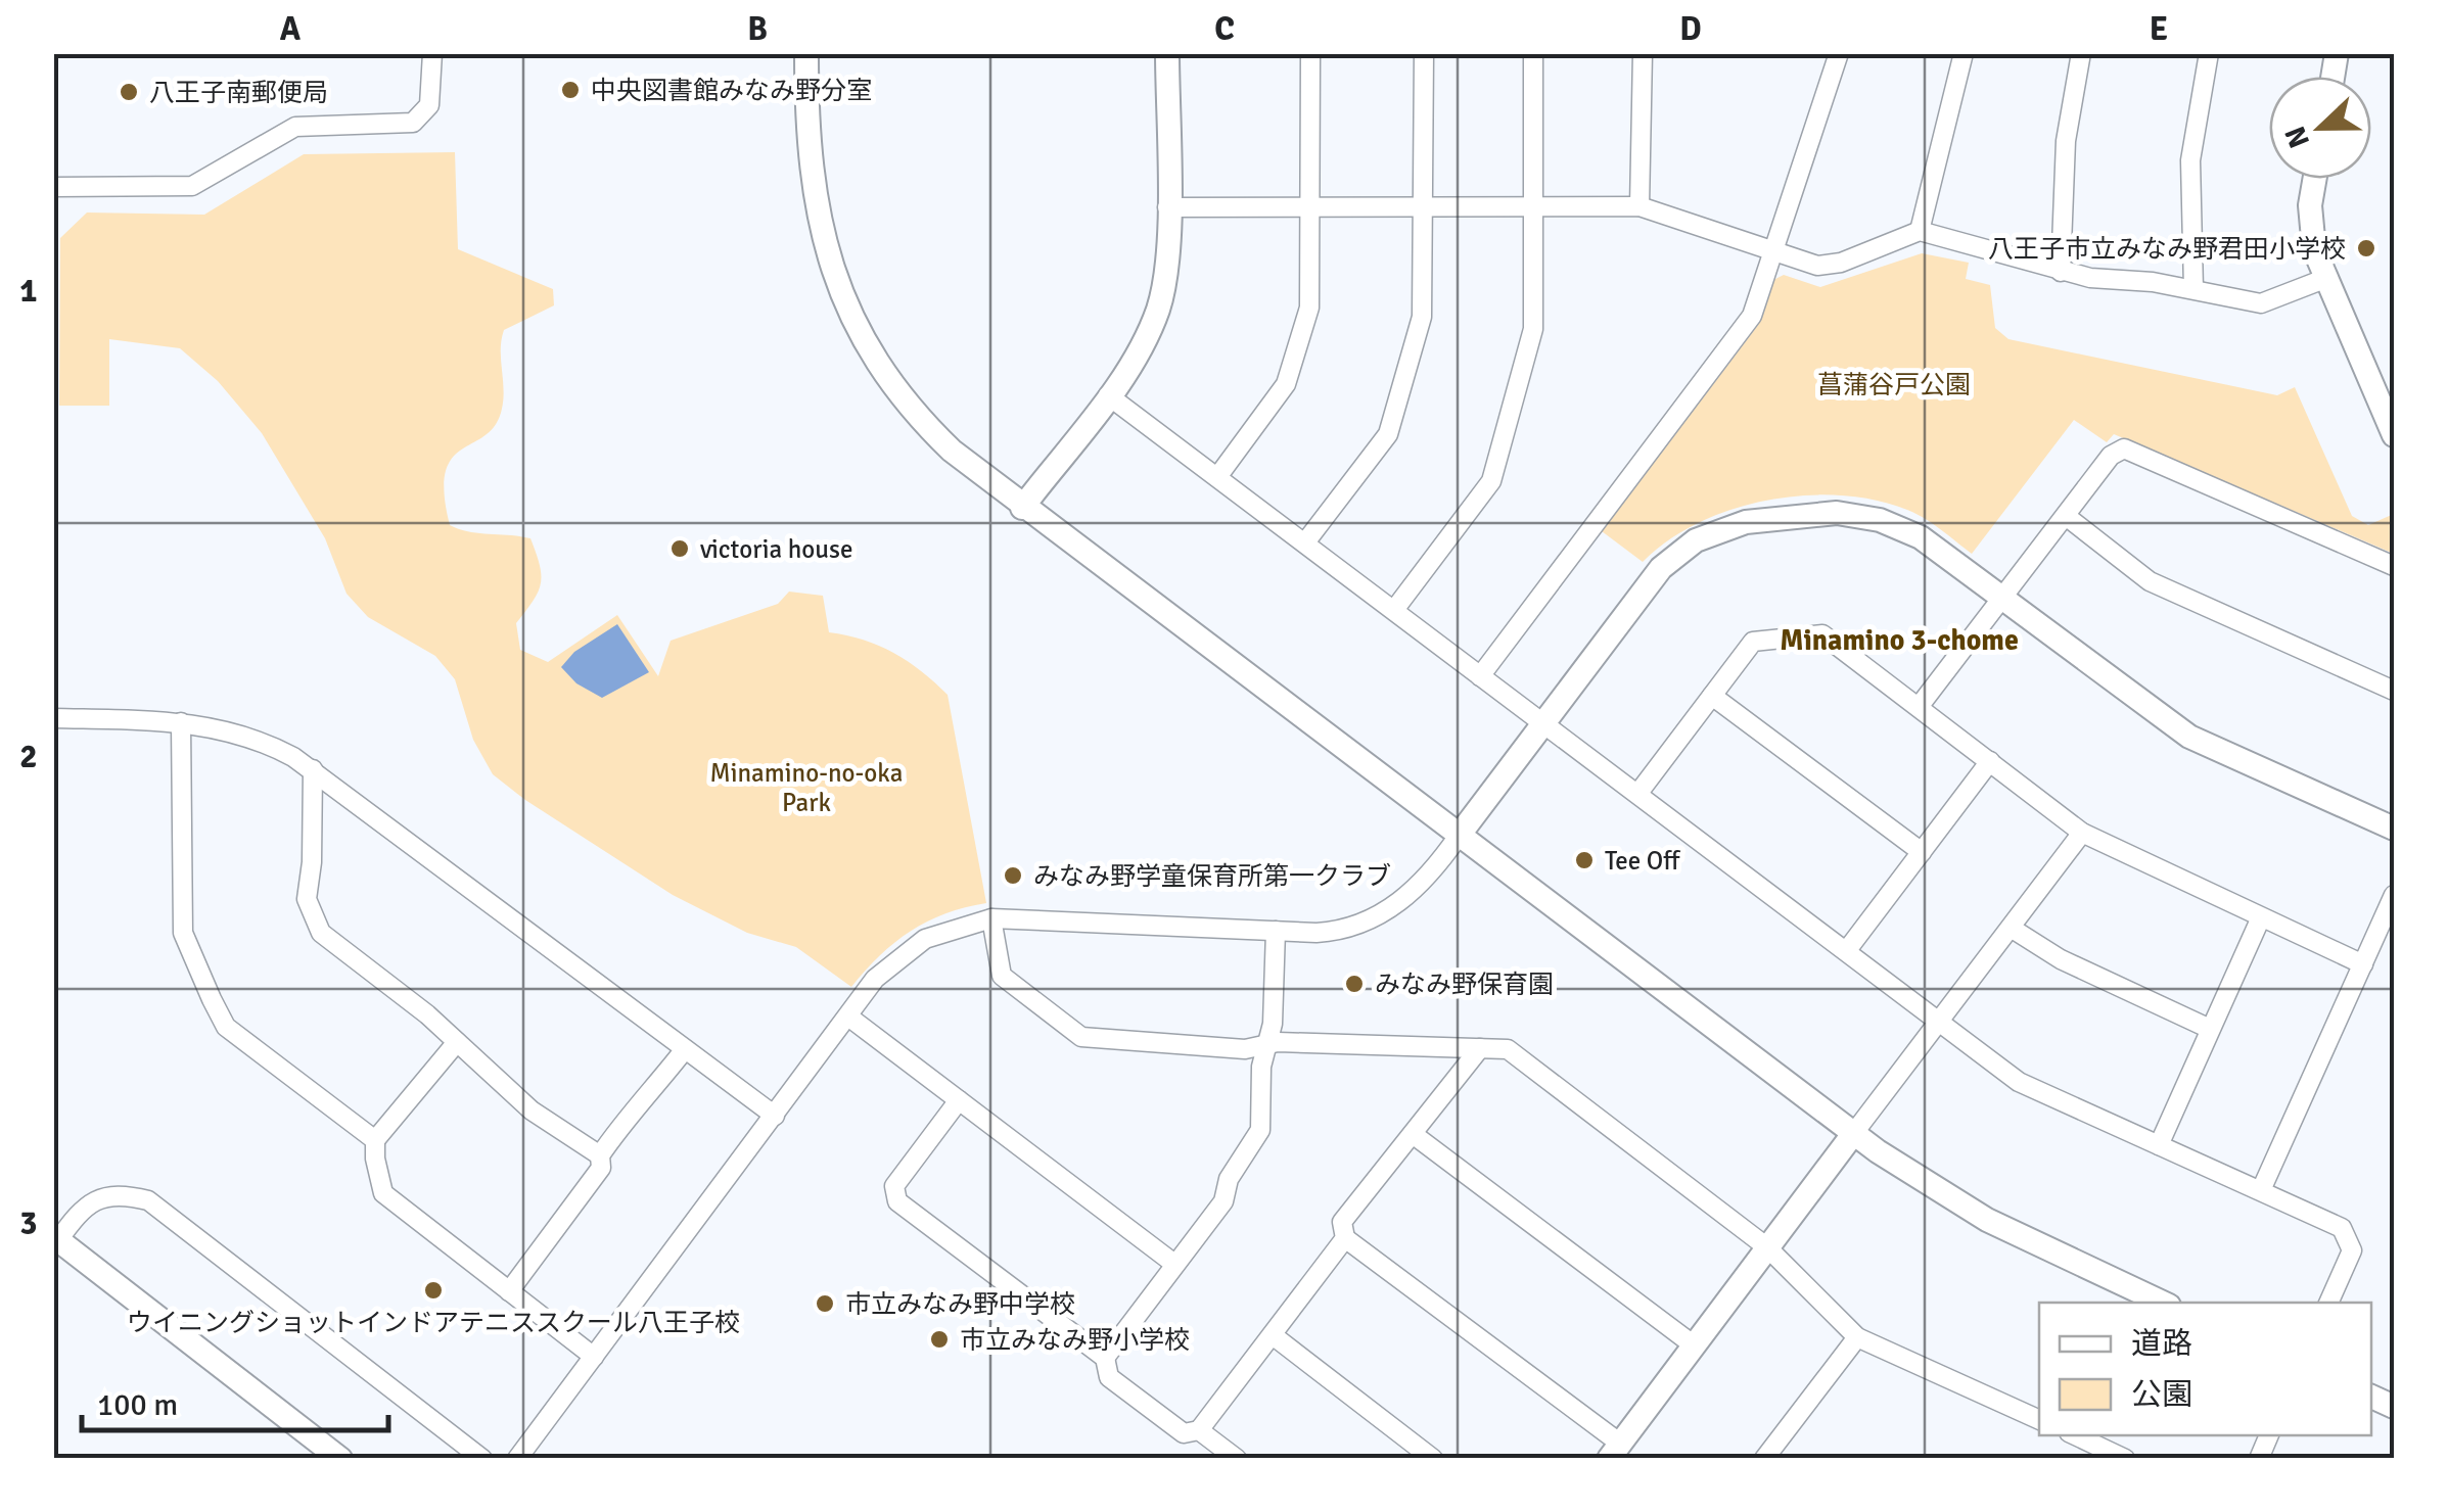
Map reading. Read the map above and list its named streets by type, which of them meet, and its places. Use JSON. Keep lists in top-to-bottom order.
{
  "districts": ["Minamino 3-chome"],
  "parks": ["菖蒲谷戸公園", "Minamino-no-oka Park"],
  "places": [
    "中央図書館みなみ野分室",
    "八王子南郵便局",
    "八王子市立みなみ野君田小学校",
    "victoria house",
    "Tee Off",
    "みなみ野学童保育所第一クラブ",
    "みなみ野保育園",
    "ウイニングショットインドアテニススクール八王子校",
    "市立みなみ野中学校",
    "市立みなみ野小学校"
  ],
  "legend": ["道路", "公園"],
  "scale_bar": "100 m",
  "north": "left",
  "grid": {
    "columns": [
      "A",
      "B",
      "C",
      "D",
      "E"
    ],
    "rows": ["1", "2", "3"]
  }
}
